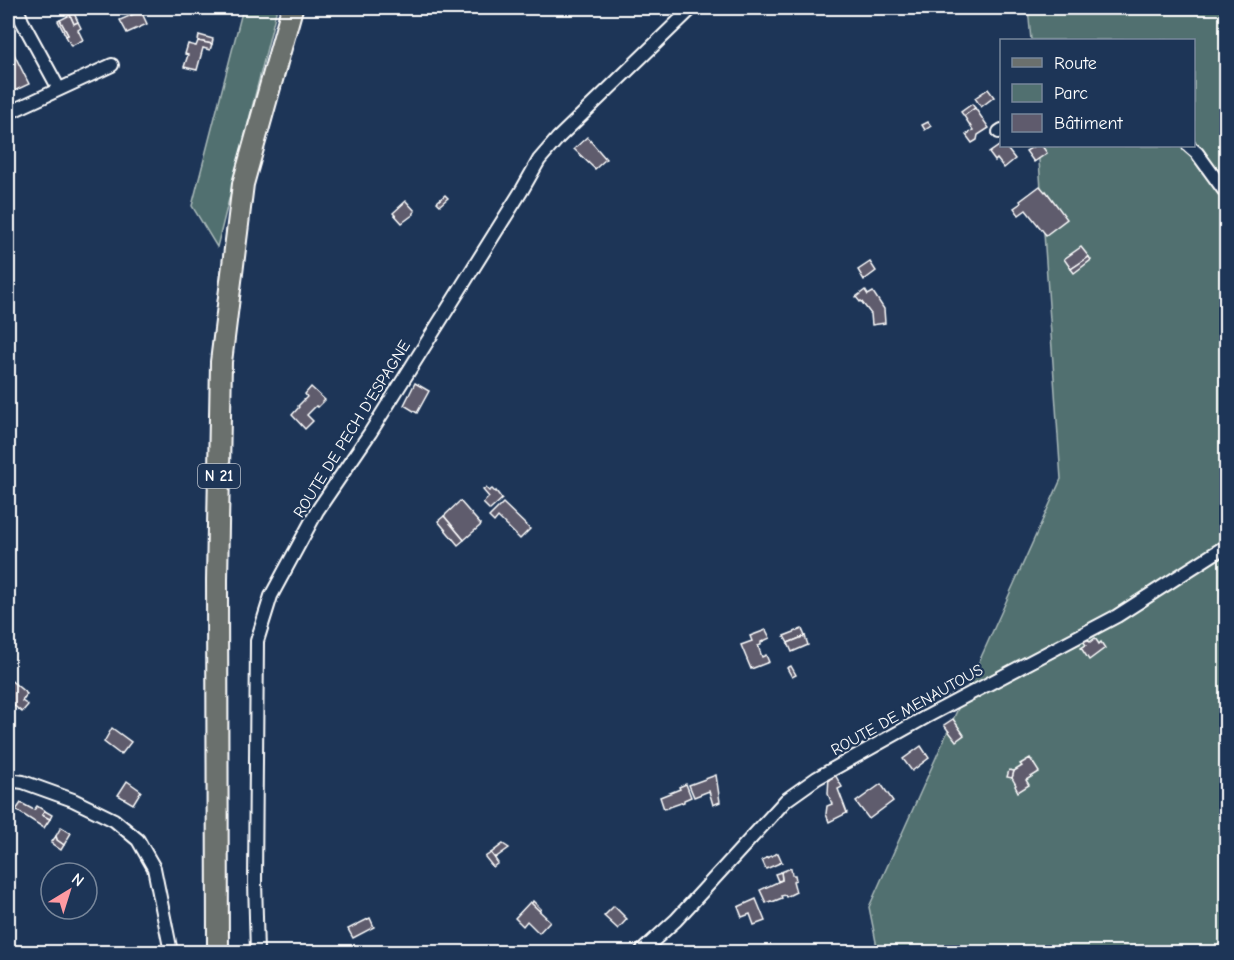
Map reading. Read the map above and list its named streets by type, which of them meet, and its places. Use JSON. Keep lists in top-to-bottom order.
{
  "streets": {
    "main road": ["N 21"],
    "street": ["ROUTE DE PECH D'ESPAGNE", "ROUTE DE MENAUTOUS"]
  },
  "legend": ["Route", "Parc", "Bâtiment"],
  "north": "top right"
}
